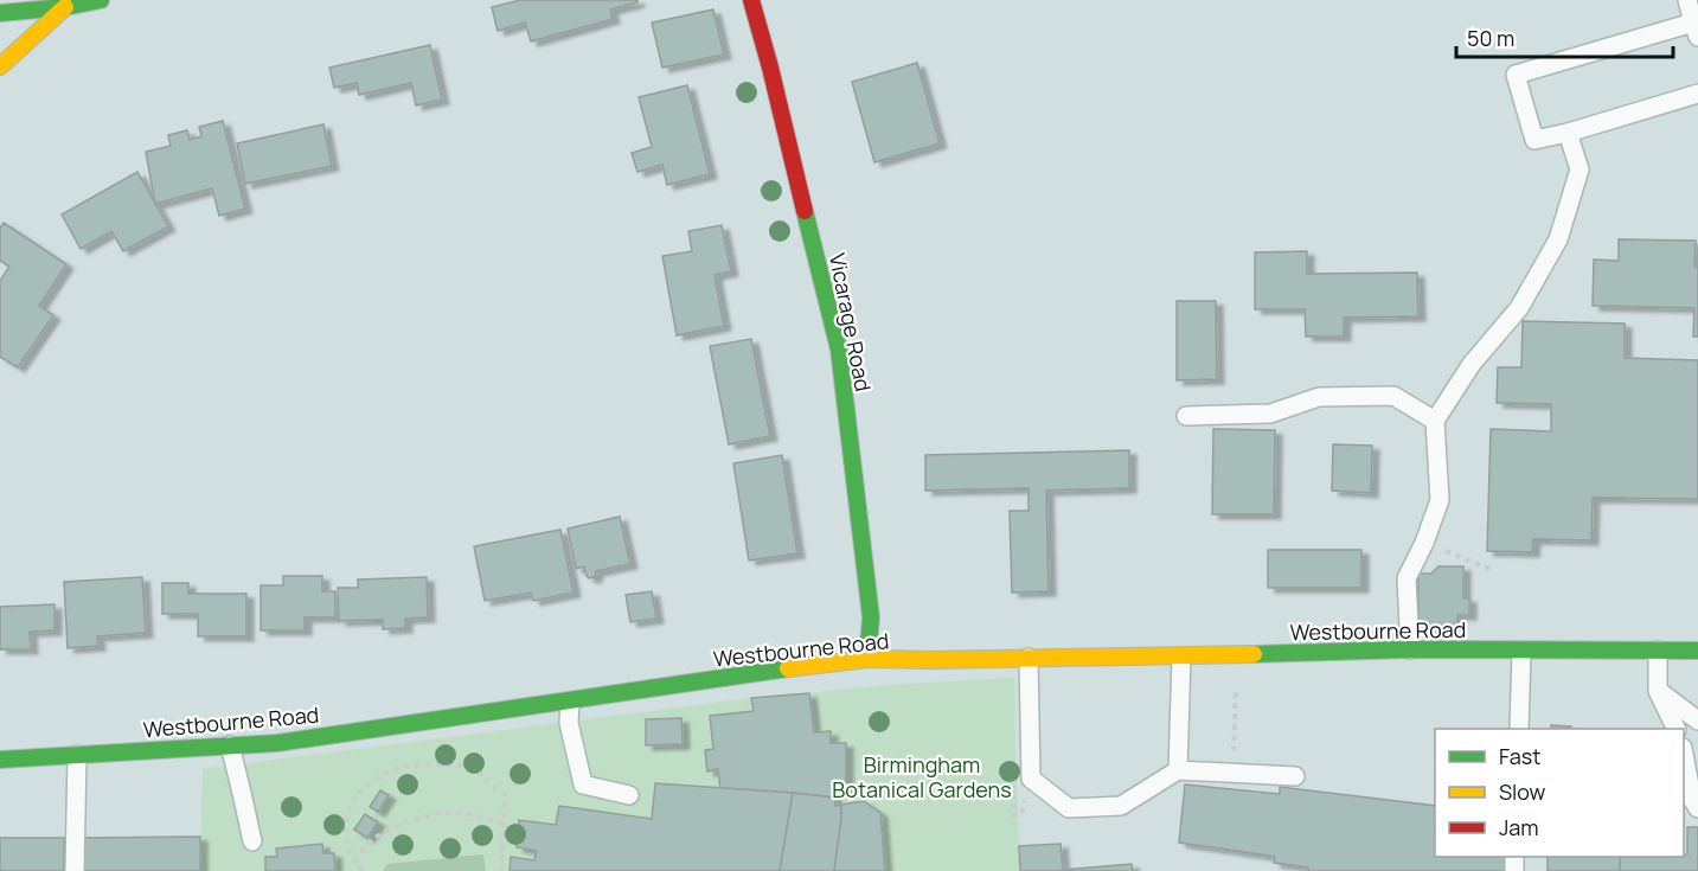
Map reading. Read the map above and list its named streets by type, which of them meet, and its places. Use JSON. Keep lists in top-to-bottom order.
{
  "streets": {
    "main road": ["Vicarage Road", "Westbourne Road"]
  },
  "crossings": [
    ["Vicarage Road", "Westbourne Road"]
  ],
  "parks": ["Birmingham Botanical Gardens"],
  "legend": ["Fast", "Slow", "Jam"],
  "scale_bar": "50 m"
}
